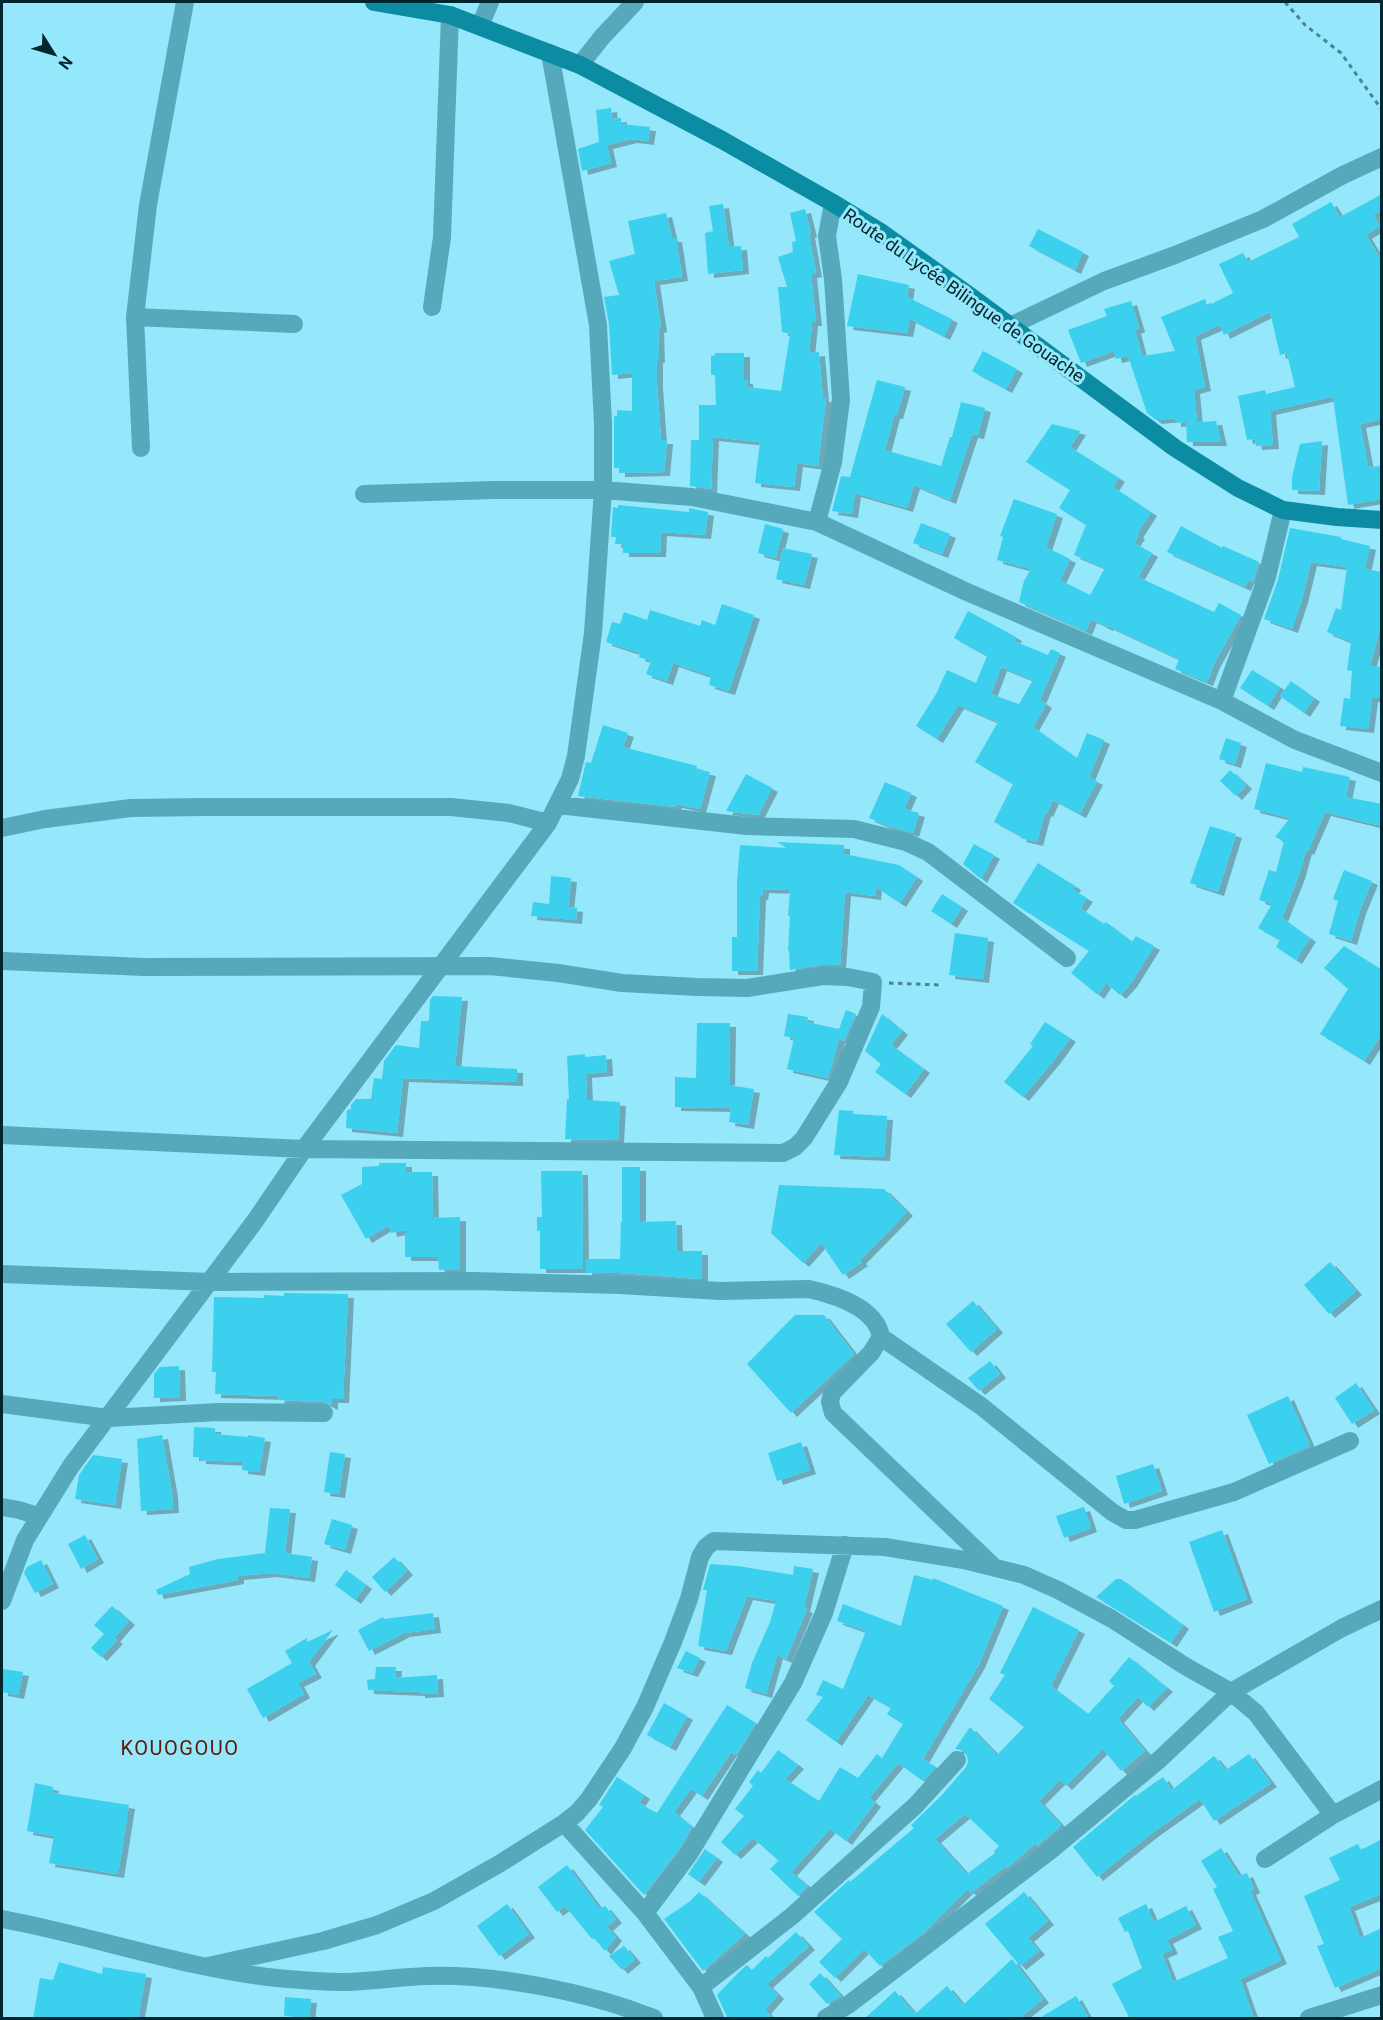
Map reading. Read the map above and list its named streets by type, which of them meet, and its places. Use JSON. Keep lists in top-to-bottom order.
{
  "streets": {
    "street": ["Route du Lycée Bilingue de Gouache"]
  },
  "districts": ["KOUOGOUO"],
  "north": "bottom right"
}
